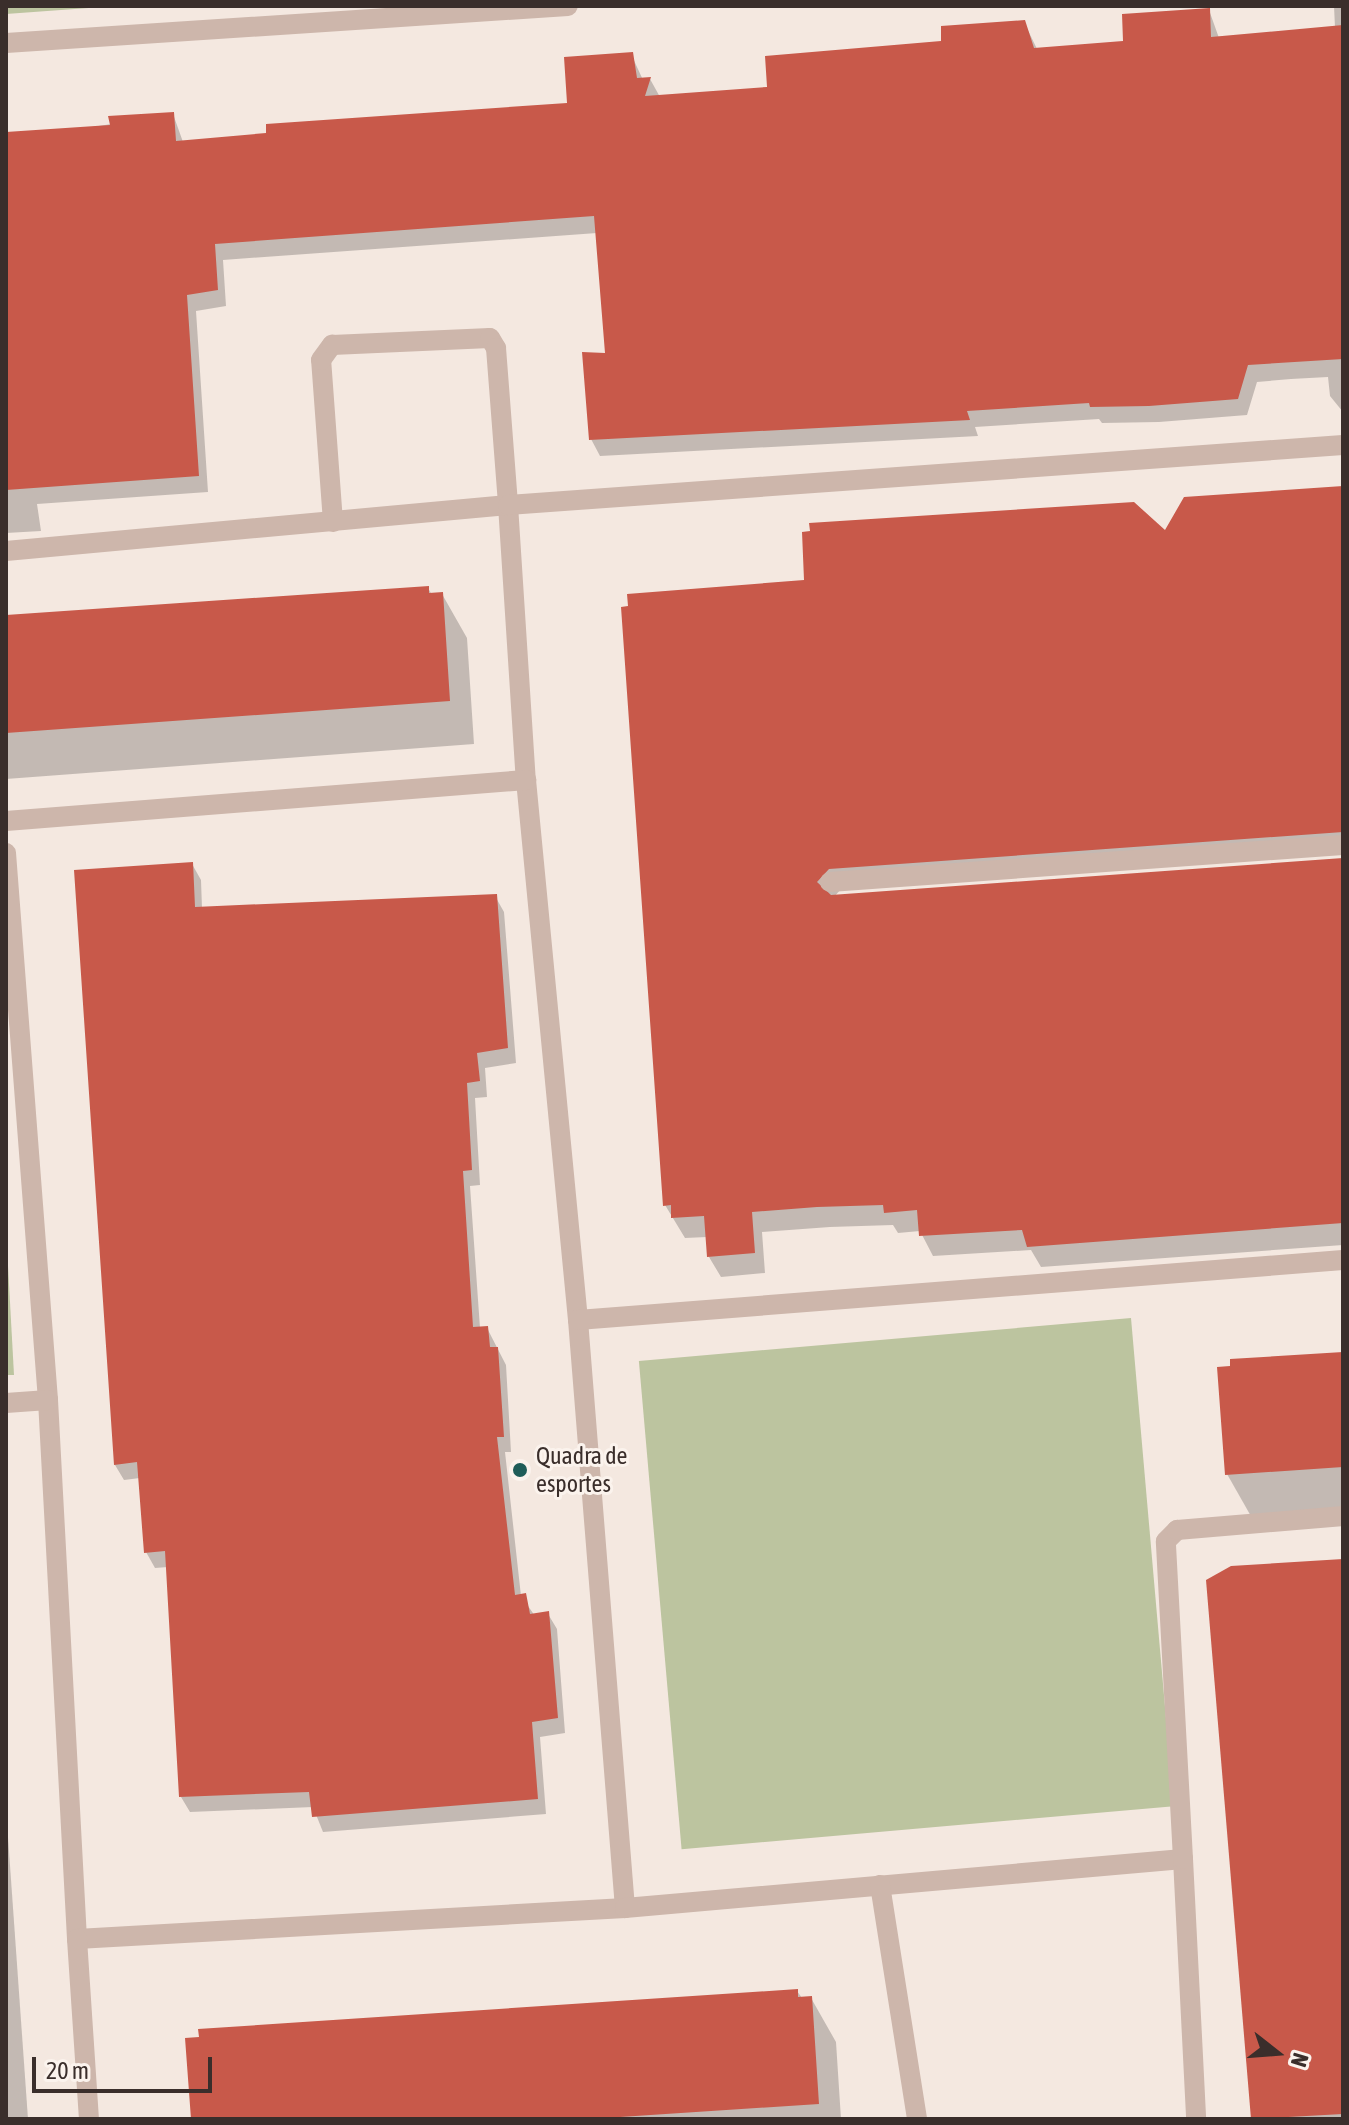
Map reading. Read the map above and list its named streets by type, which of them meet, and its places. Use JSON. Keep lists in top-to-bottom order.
{
  "places": ["Quadra de esportes"],
  "scale_bar": "20 m",
  "north": "right"
}
